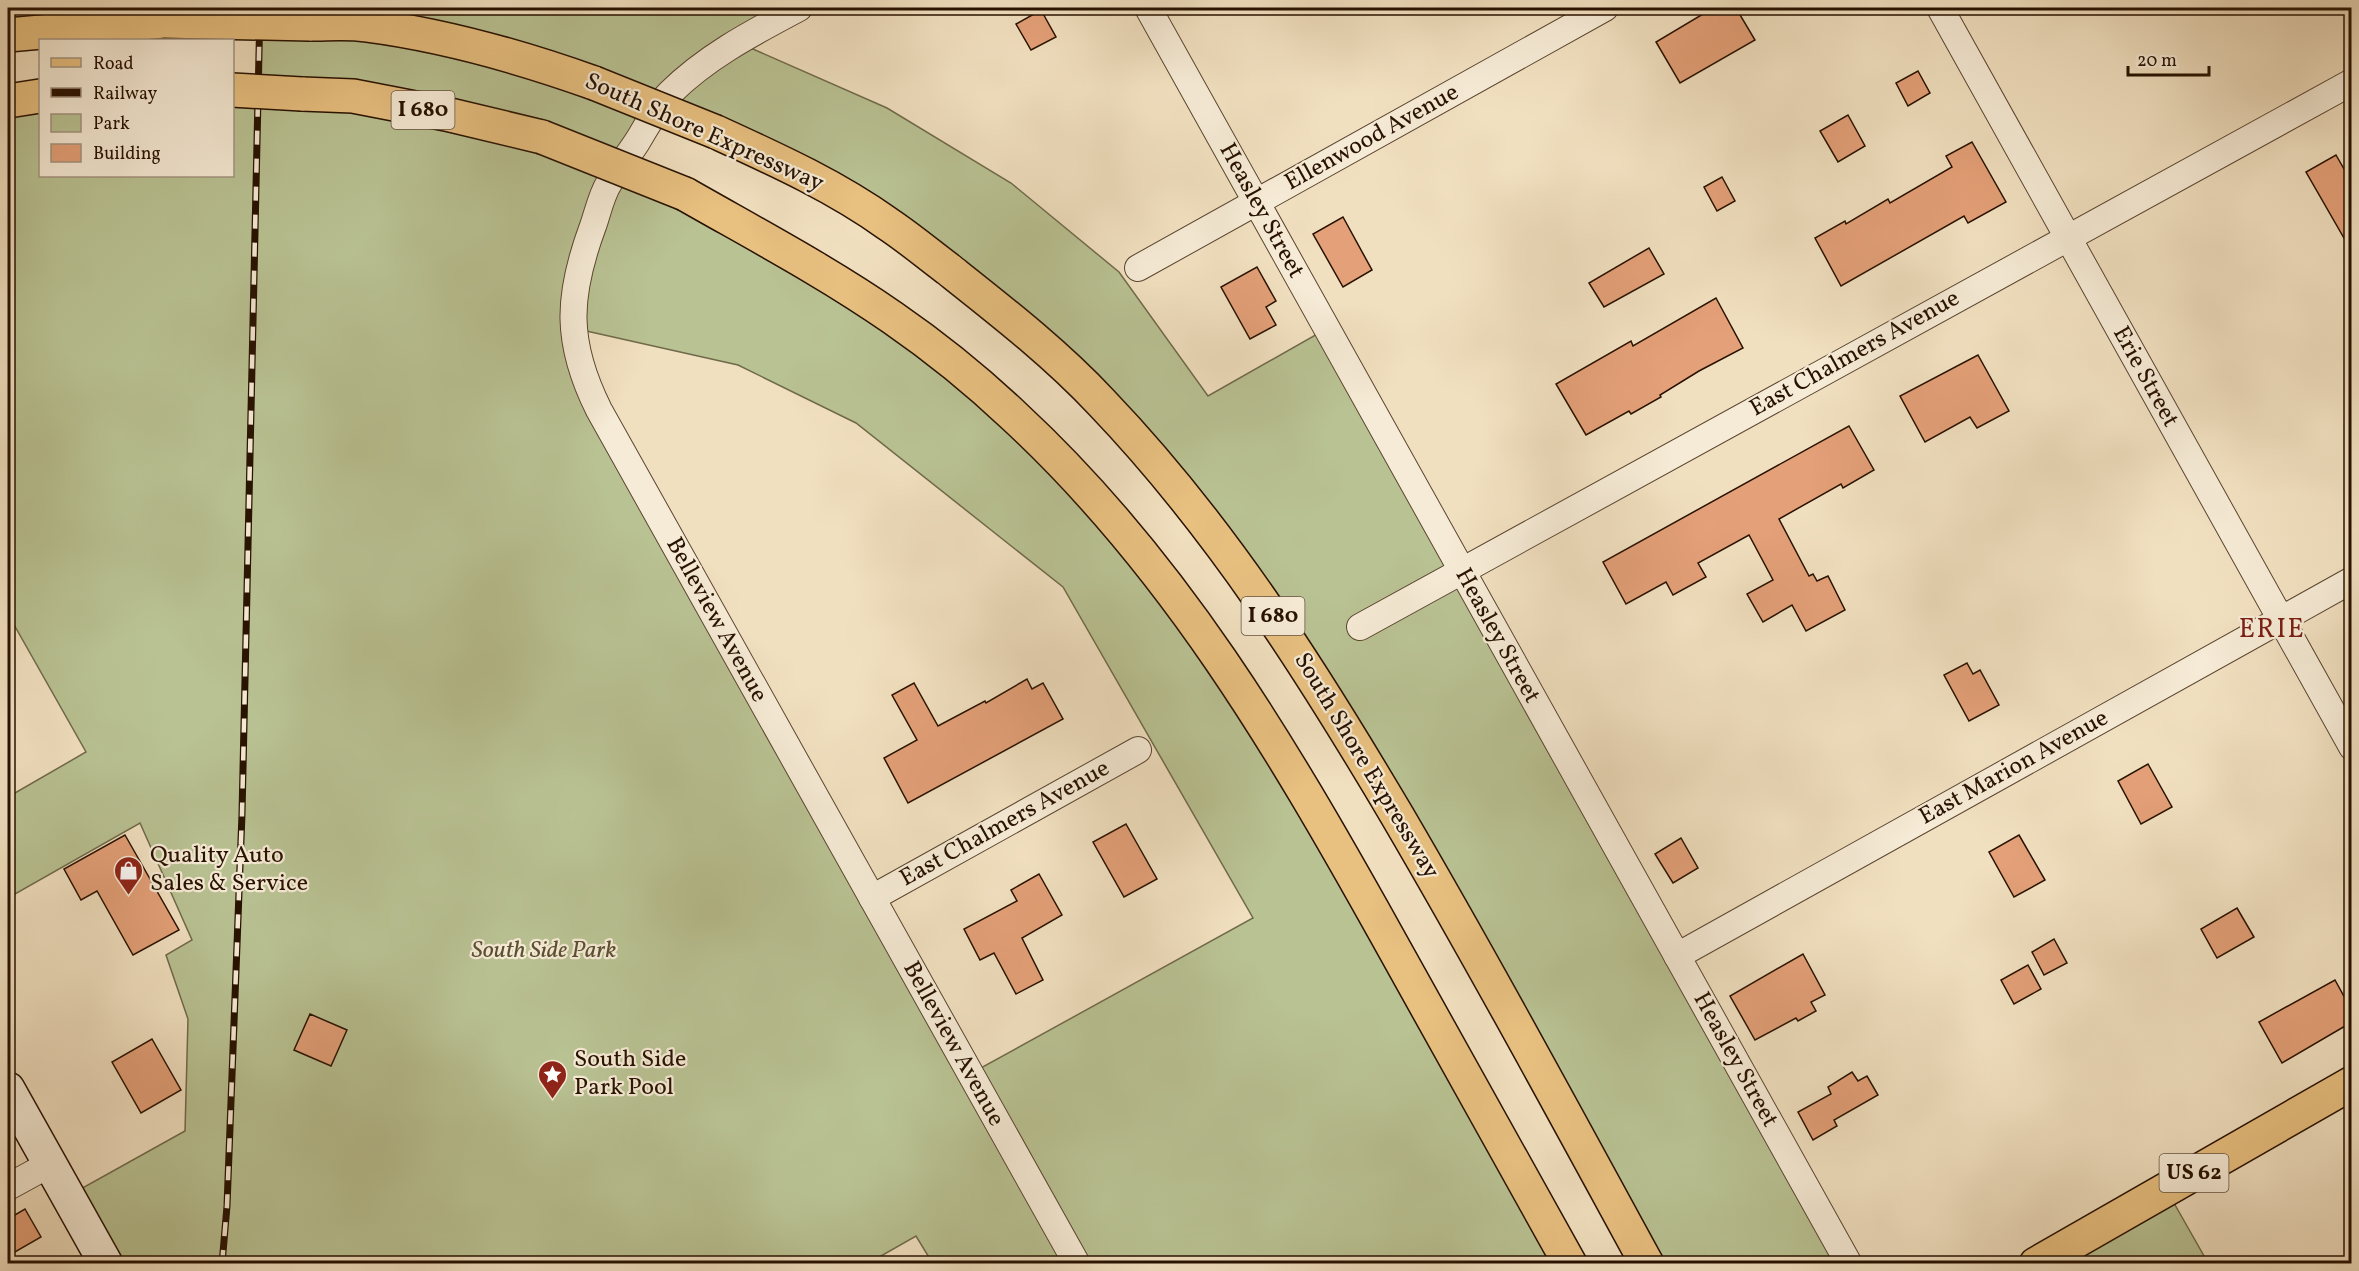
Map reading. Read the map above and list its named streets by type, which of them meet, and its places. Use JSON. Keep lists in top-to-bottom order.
{
  "streets": {
    "main road": ["I 680", "South Shore Expressway", "US 62"],
    "street": [
      "Ellenwood Avenue",
      "Heasley Street",
      "East Chalmers Avenue",
      "Erie Street",
      "Belleview Avenue",
      "East Marion Avenue"
    ]
  },
  "crossings": [
    ["Ellenwood Avenue", "Heasley Street"],
    ["Heasley Street", "East Chalmers Avenue"],
    ["Heasley Street", "East Marion Avenue"],
    ["East Chalmers Avenue", "Erie Street"],
    ["East Chalmers Avenue", "Belleview Avenue"],
    ["Erie Street", "East Marion Avenue"]
  ],
  "districts": ["ERIE"],
  "parks": ["South Side Park"],
  "places": {
    "shop": ["Quality Auto Sales & Service"],
    "place": ["South Side Park Pool"]
  },
  "legend": [
    "Road",
    "Railway",
    "Park",
    "Building"
  ],
  "scale_bar": "20 m"
}
